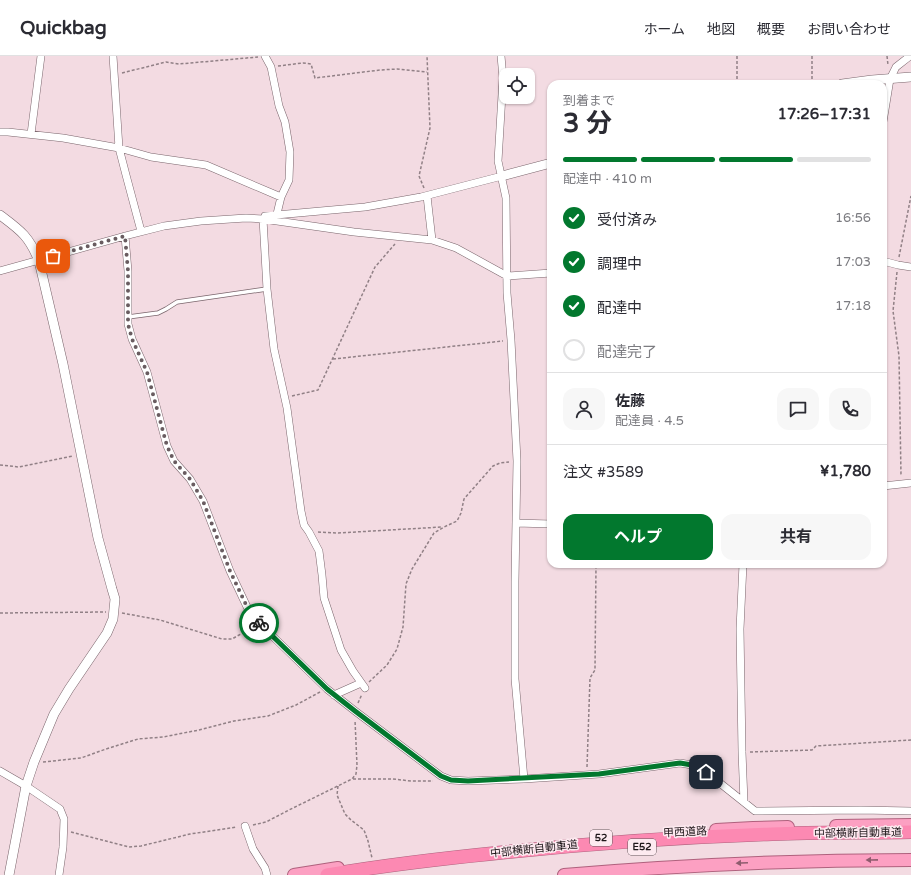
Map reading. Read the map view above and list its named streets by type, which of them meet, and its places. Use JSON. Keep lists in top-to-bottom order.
{
  "streets": {
    "highway": [
      "甲西道路",
      "中部横断自動車道",
      "52",
      "E52"
    ]
  },
  "crossings": [
    ["甲西道路", "中部横断自動車道"]
  ],
  "page": {
    "header": "Quickbag",
    "nav": [
      "ホーム",
      "地図",
      "概要",
      "お問い合わせ"
    ],
    "heading": ["3 分", "到着まで", "17:26–17:31"],
    "panel": [
      "佐藤",
      "配達員 · 4.5",
      "注文 #3589",
      "¥1,780"
    ],
    "bar": "配達中 · 410 m",
    "list": [
      ["受付済み", "16:56"],
      ["調理中", "17:03"],
      ["配達中", "17:18"],
      "配達完了"
    ],
    "buttons": ["ヘルプ", "共有"]
  }
}
